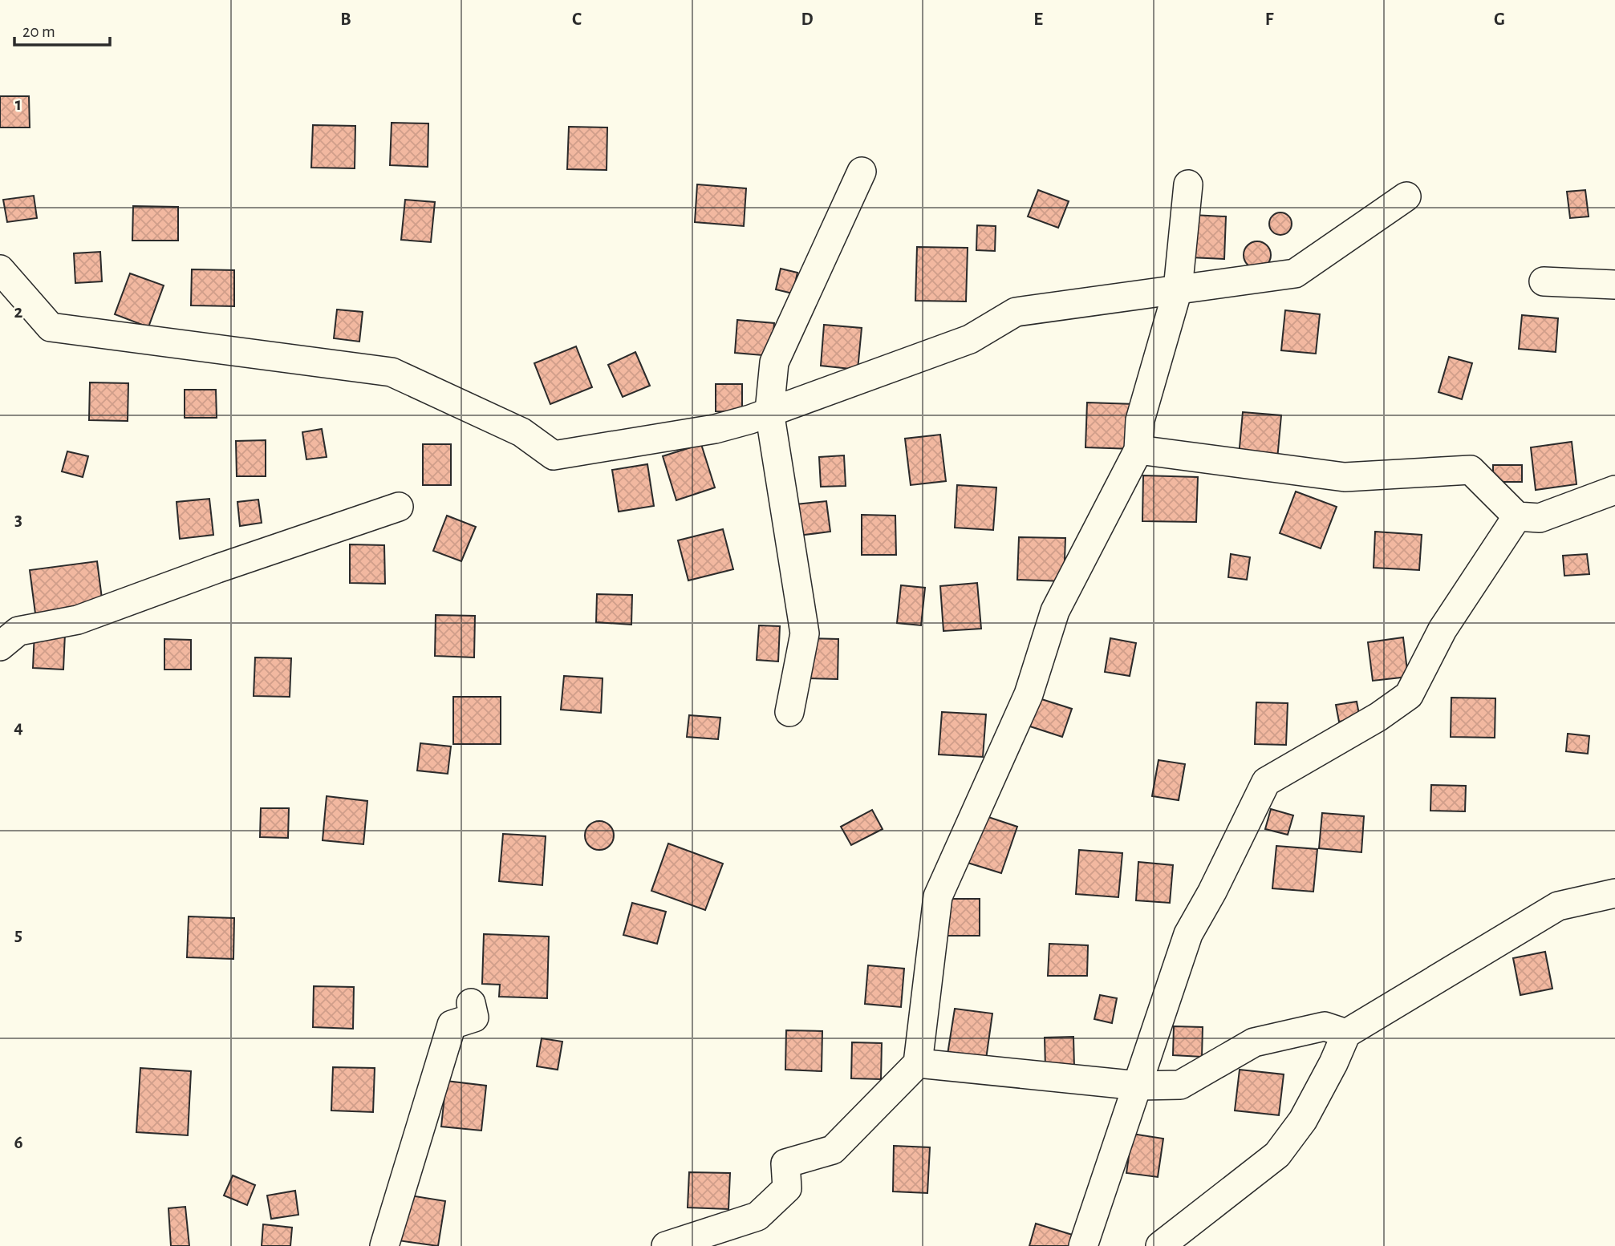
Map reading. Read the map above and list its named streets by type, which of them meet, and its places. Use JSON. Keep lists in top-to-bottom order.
{
  "scale_bar": "20 m",
  "grid": {
    "columns": [
      "B",
      "C",
      "D",
      "E",
      "F",
      "G"
    ],
    "rows": [
      "1",
      "2",
      "3",
      "4",
      "5",
      "6"
    ]
  }
}
